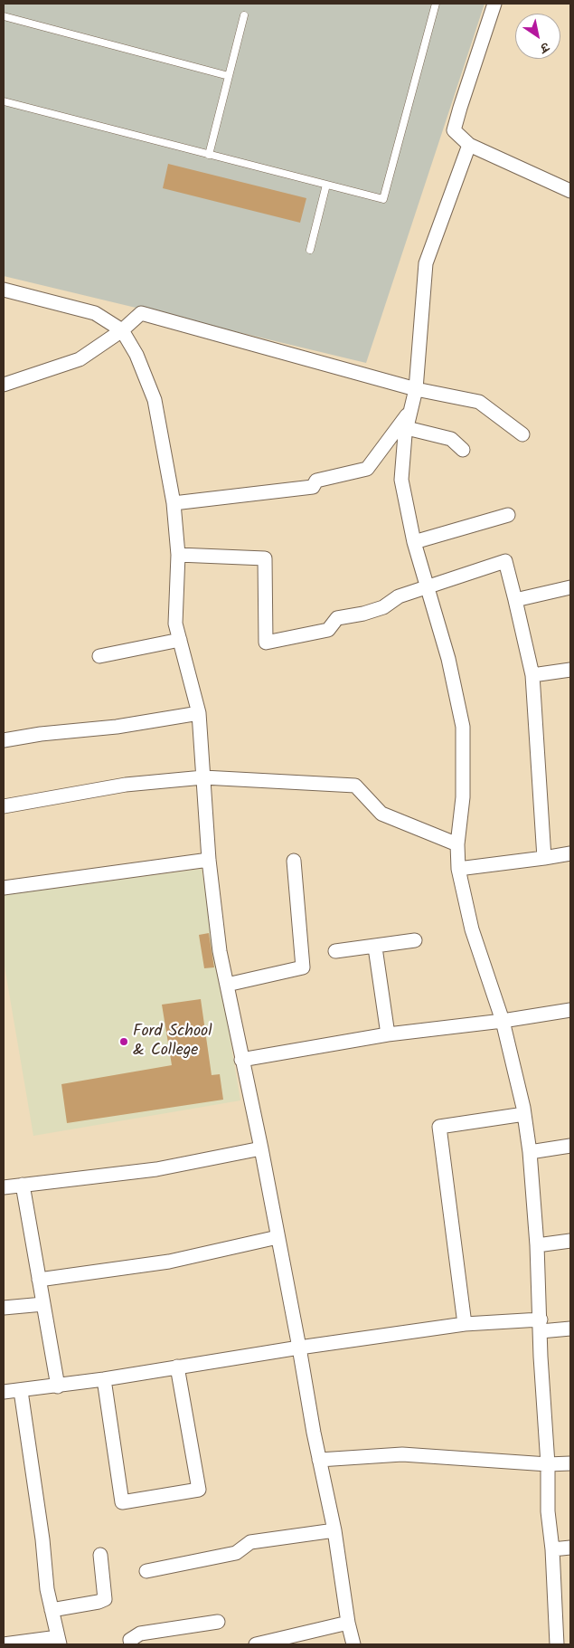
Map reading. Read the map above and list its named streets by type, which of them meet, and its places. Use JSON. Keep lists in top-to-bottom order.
{
  "places": ["Ford School & College"],
  "north": "bottom right"
}
